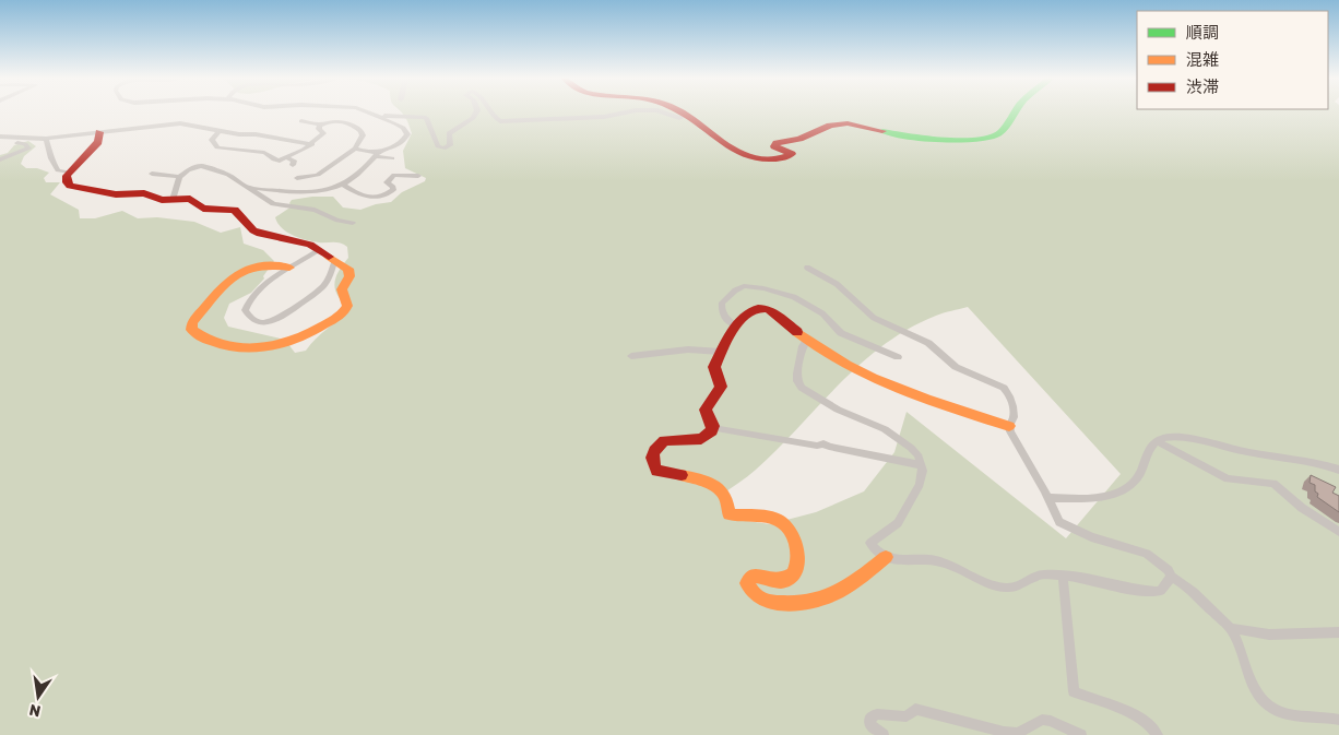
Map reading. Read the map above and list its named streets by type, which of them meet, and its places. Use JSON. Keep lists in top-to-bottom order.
{
  "legend": ["順調", "混雑", "渋滞"],
  "north": "bottom"
}
